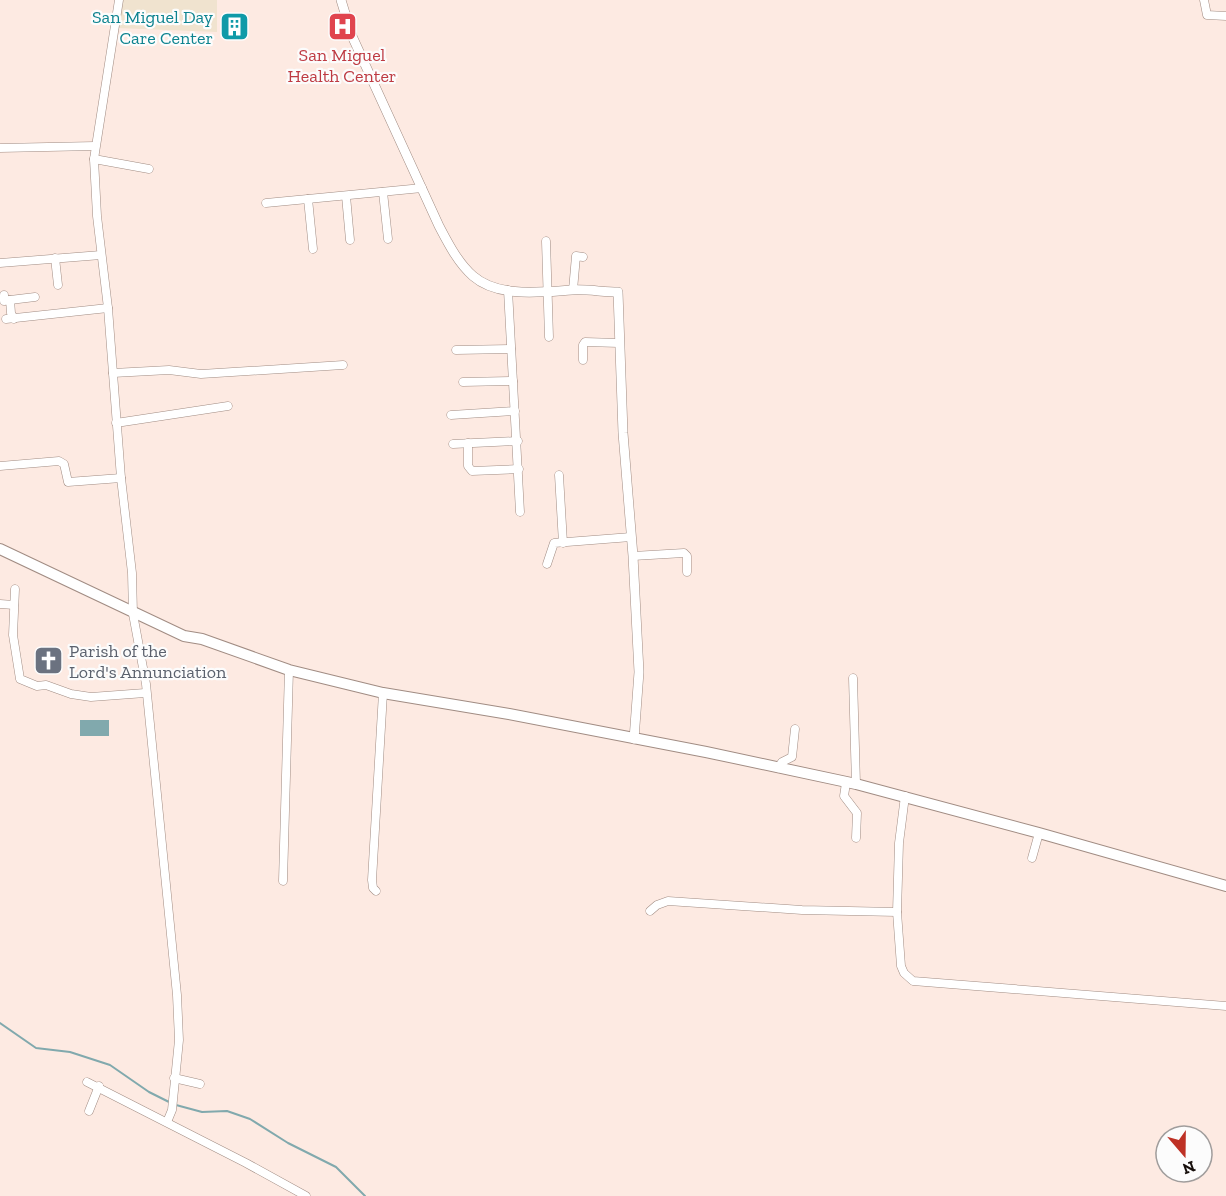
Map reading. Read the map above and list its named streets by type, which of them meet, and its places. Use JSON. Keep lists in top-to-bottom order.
{
  "places": {
    "hospital": ["San Miguel Health Center"],
    "building": ["San Miguel Day Care Center"],
    "church": ["Parish of the Lord's Annunciation"]
  },
  "north": "bottom"
}
